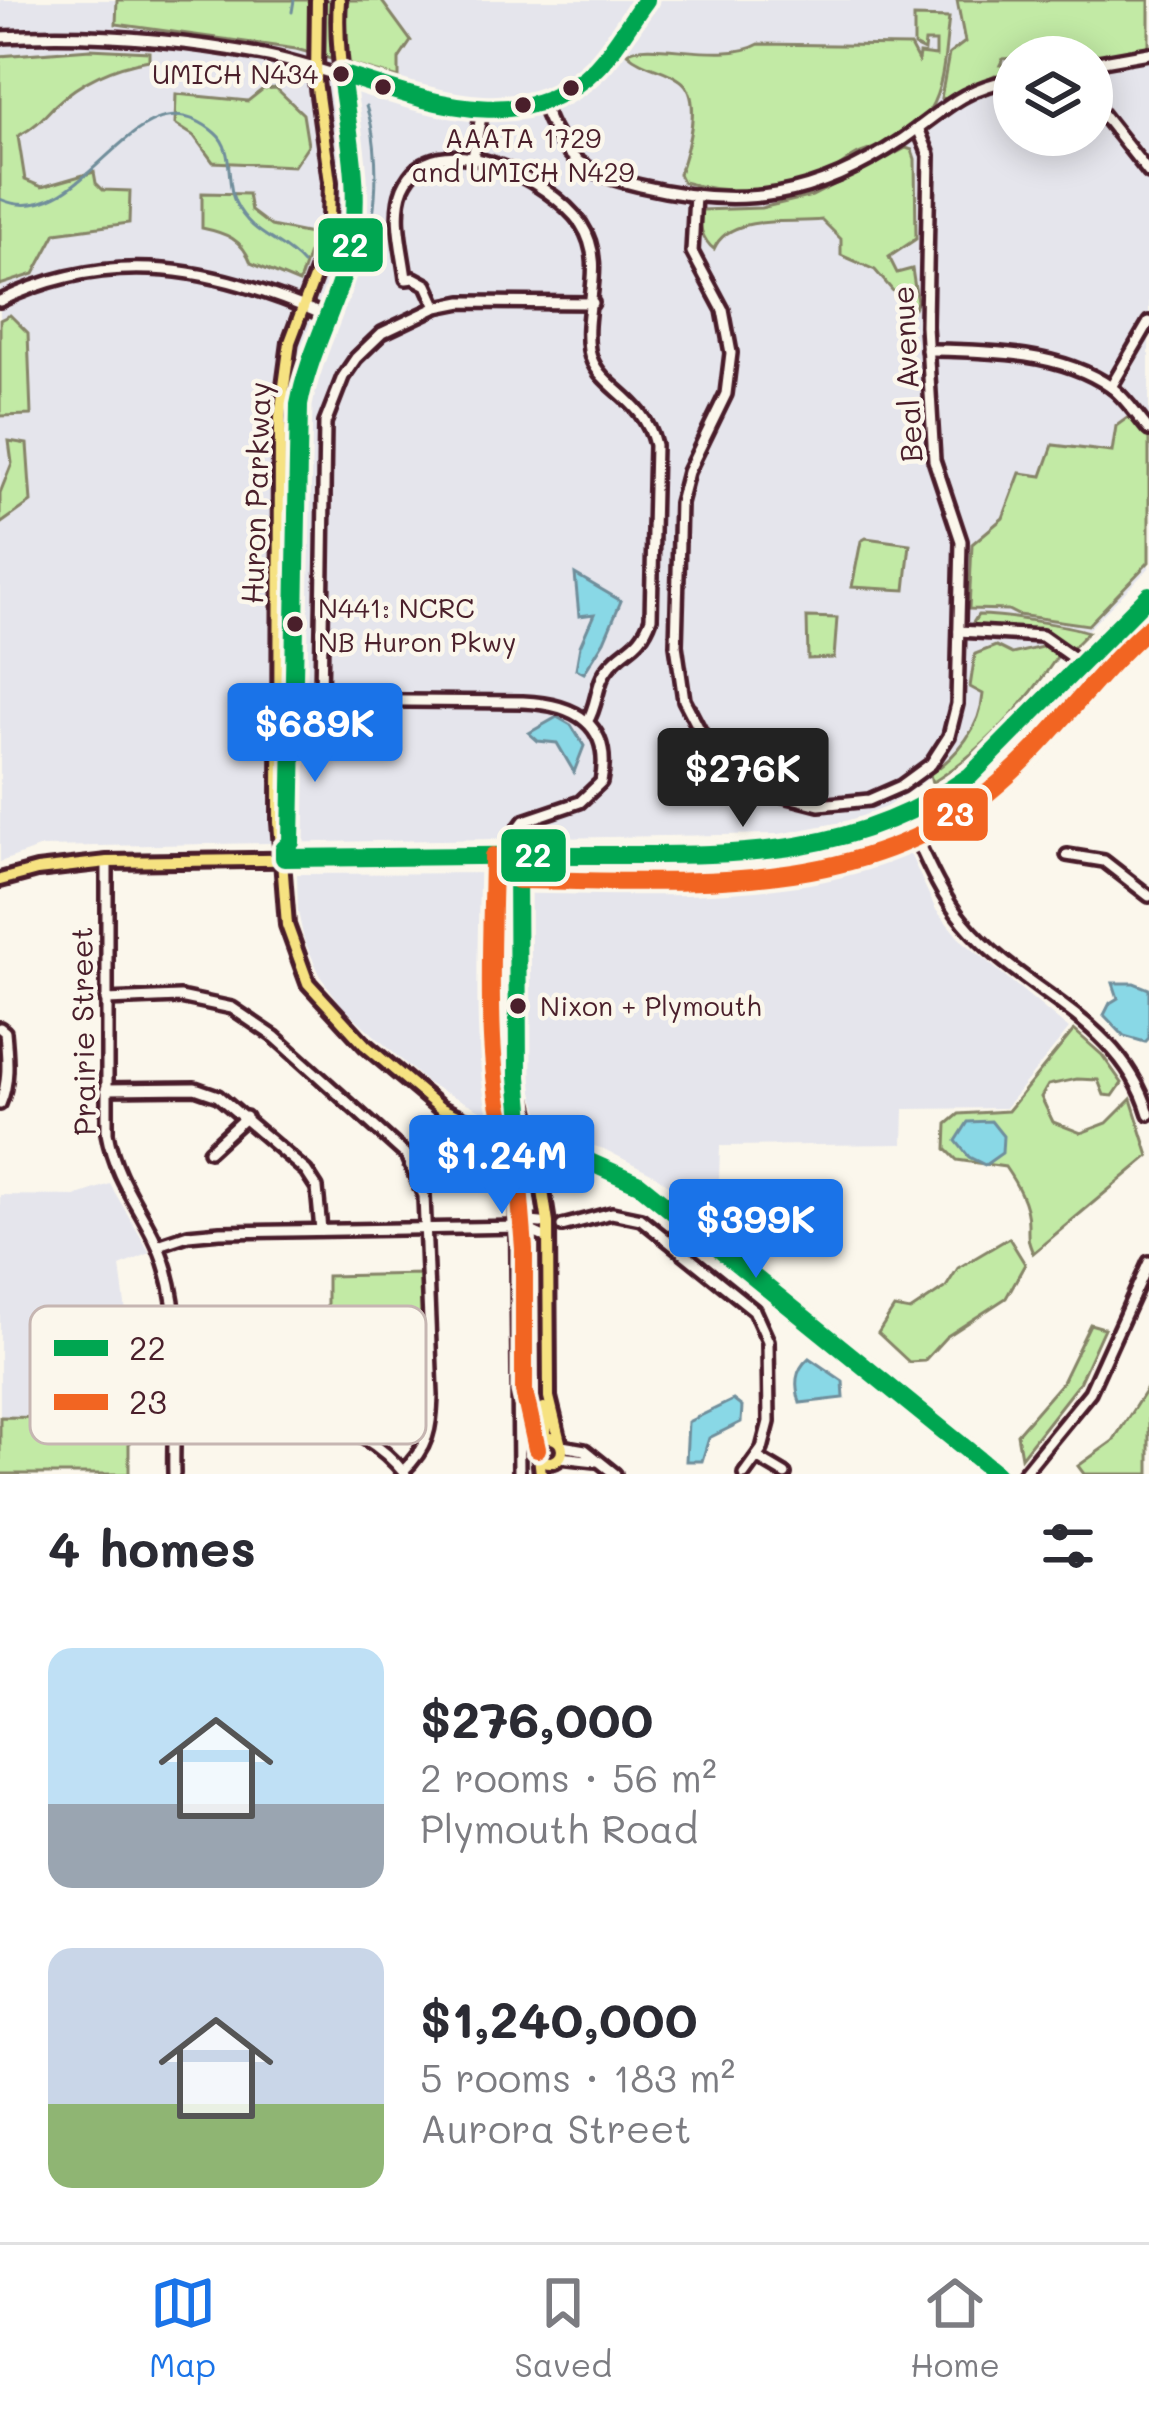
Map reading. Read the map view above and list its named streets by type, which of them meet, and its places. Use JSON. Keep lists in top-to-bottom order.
{
  "streets": {
    "main road": ["Huron Parkway"],
    "street": ["Beal Avenue", "Prairie Street"]
  },
  "places": [
    "UMICH N434",
    "AAATA 1729 and UMICH N429",
    "N441: NCRC NB Huron Pkwy",
    "Nixon + Plymouth"
  ],
  "lines": ["transit line 22", "transit line 23"],
  "legend": ["22", "23"],
  "page": {
    "price": [
      "$689K",
      "$276K",
      "$1.24M",
      "$399K"
    ],
    "heading": "4 homes",
    "list": [
      {
        "name": "$276,000",
        "note": "2 rooms · 56 m² · Plymouth Road"
      },
      {
        "name": "$1,240,000",
        "note": "5 rooms · 183 m² · Aurora Street"
      }
    ],
    "tabs": ["Map", "Saved", "Home"]
  }
}
